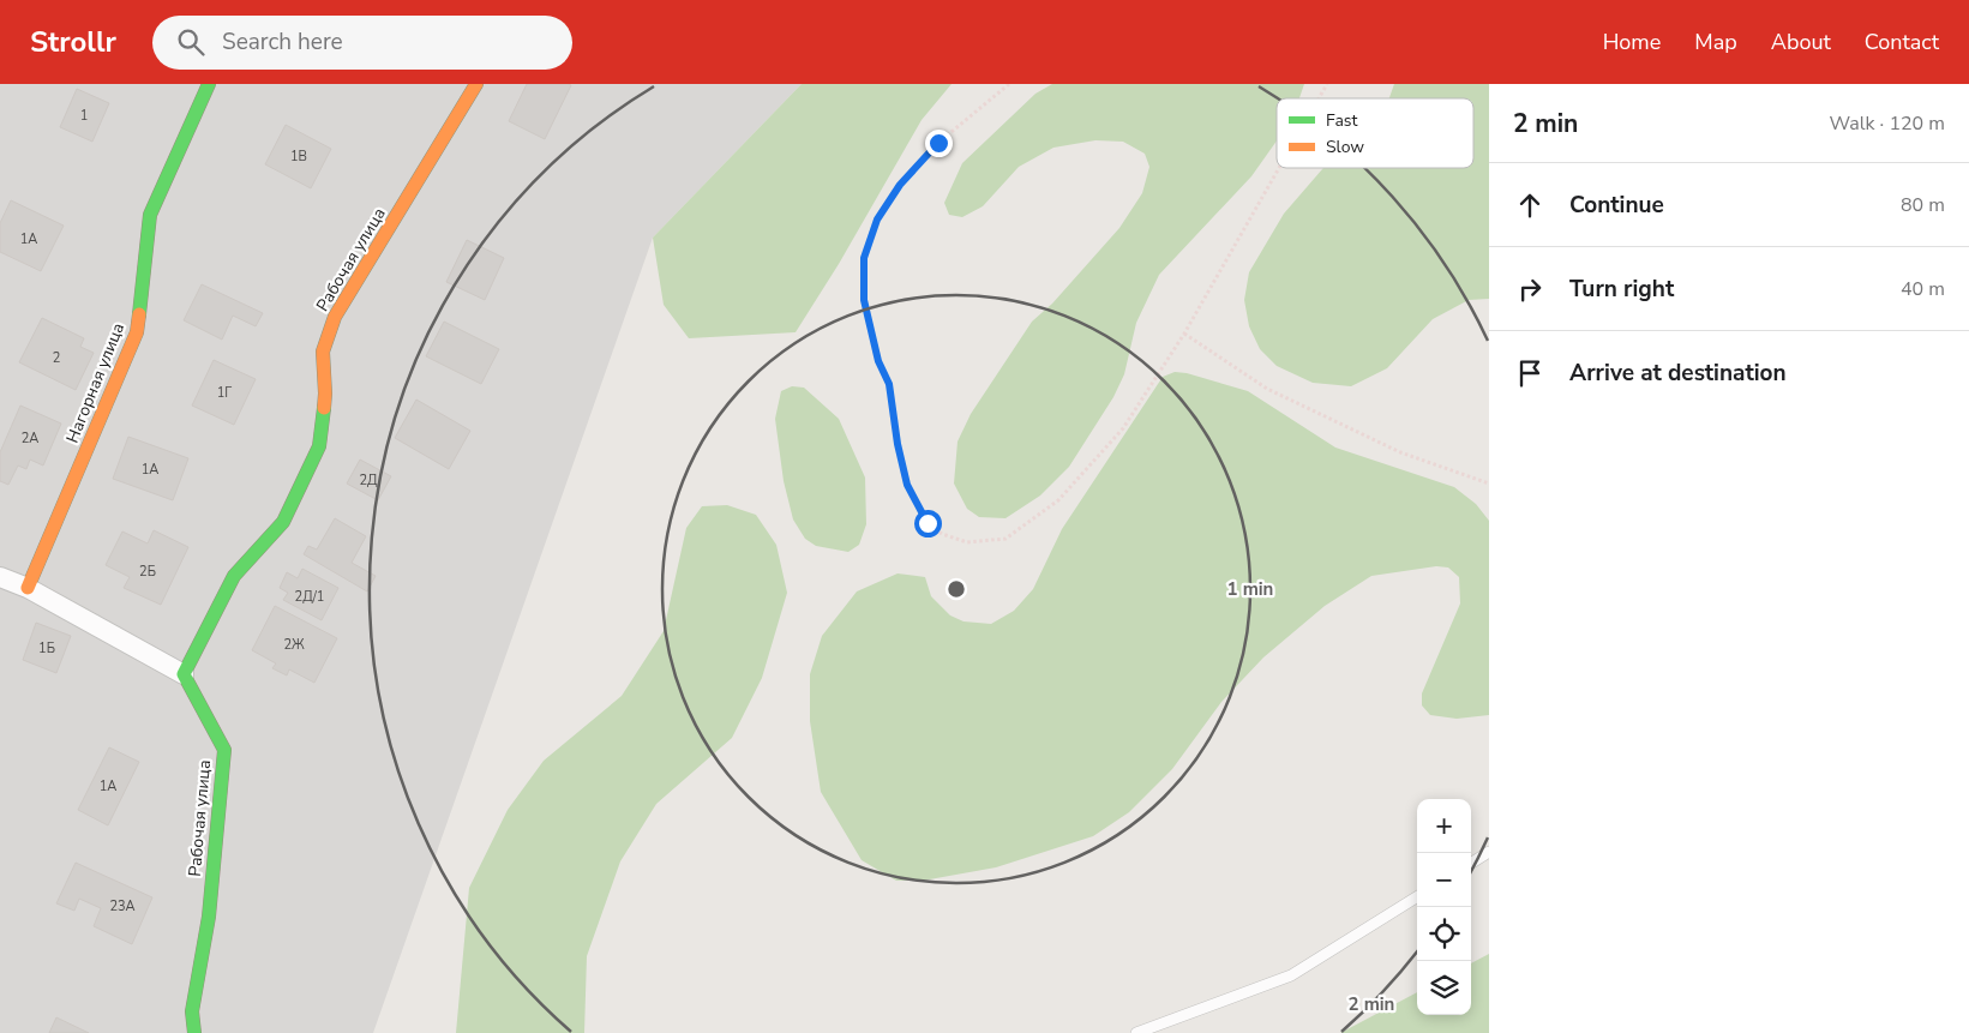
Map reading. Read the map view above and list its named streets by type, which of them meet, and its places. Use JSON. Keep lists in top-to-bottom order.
{
  "streets": {
    "street": ["Рабочая улица", "Нагорная улица"]
  },
  "house_numbers": [
    "1",
    "1В",
    "1А",
    "2",
    "1Г",
    "2А",
    "1А",
    "2Д",
    "2Б",
    "2Д/1",
    "2Ж",
    "1Б",
    "1А",
    "23А"
  ],
  "legend": ["Fast", "Slow"],
  "page": {
    "header": "Strollr",
    "search": "Search here",
    "nav": [
      "Home",
      "Map",
      "About",
      "Contact"
    ],
    "heading": ["2 min", "Walk · 120 m"],
    "list": [
      ["Continue", "80 m"],
      ["Turn right", "40 m"],
      "Arrive at destination"
    ],
    "map_buttons": ["+", "−"]
  },
  "rings": ["1 min", "2 min"]
}
